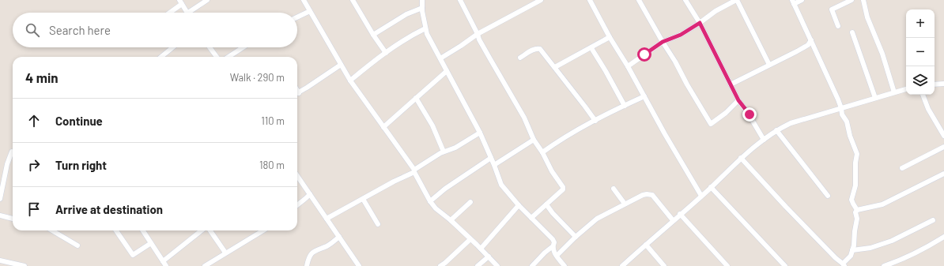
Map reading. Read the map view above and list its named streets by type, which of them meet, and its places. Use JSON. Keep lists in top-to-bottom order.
{
  "page": {
    "map_buttons": ["+", "−"],
    "search": "Search here",
    "heading": ["4 min", "Walk · 290 m"],
    "list": [
      ["Continue", "110 m"],
      ["Turn right", "180 m"],
      "Arrive at destination"
    ]
  }
}
